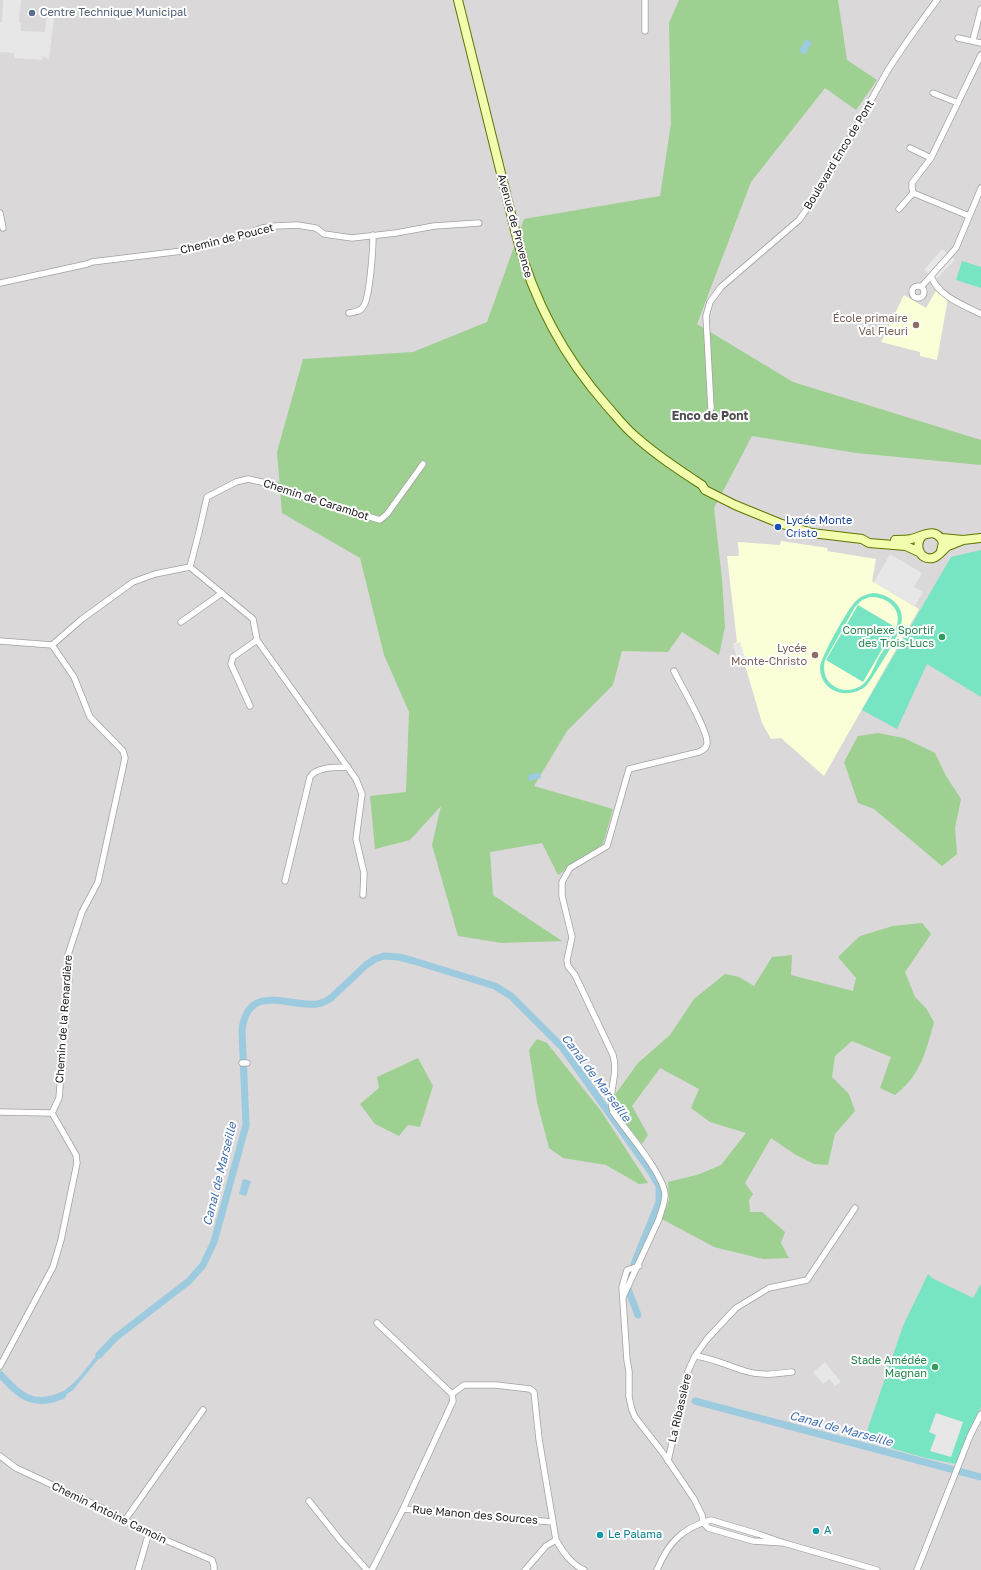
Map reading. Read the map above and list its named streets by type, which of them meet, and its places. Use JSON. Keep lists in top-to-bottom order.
{
  "streets": {
    "main road": ["Avenue de Provence"],
    "street": [
      "Boulevard Enco de Pont",
      "Chemin de Poucet",
      "Chemin de Carambot",
      "Chemin de la Renardière",
      "La Ribassière",
      "Chemin Antoine Camoin",
      "Rue Manon des Sources"
    ]
  },
  "districts": ["Enco de Pont"],
  "water": ["Canal de Marseille"],
  "places": [
    "Centre Technique Municipal",
    "École primaire Val Fleuri",
    "Lycée Monte Cristo",
    "Complexe Sportif des Trois-Lucs",
    "Lycée Monte-Christo",
    "Stade Amédée Magnan",
    "A",
    "Le Palama"
  ]
}
